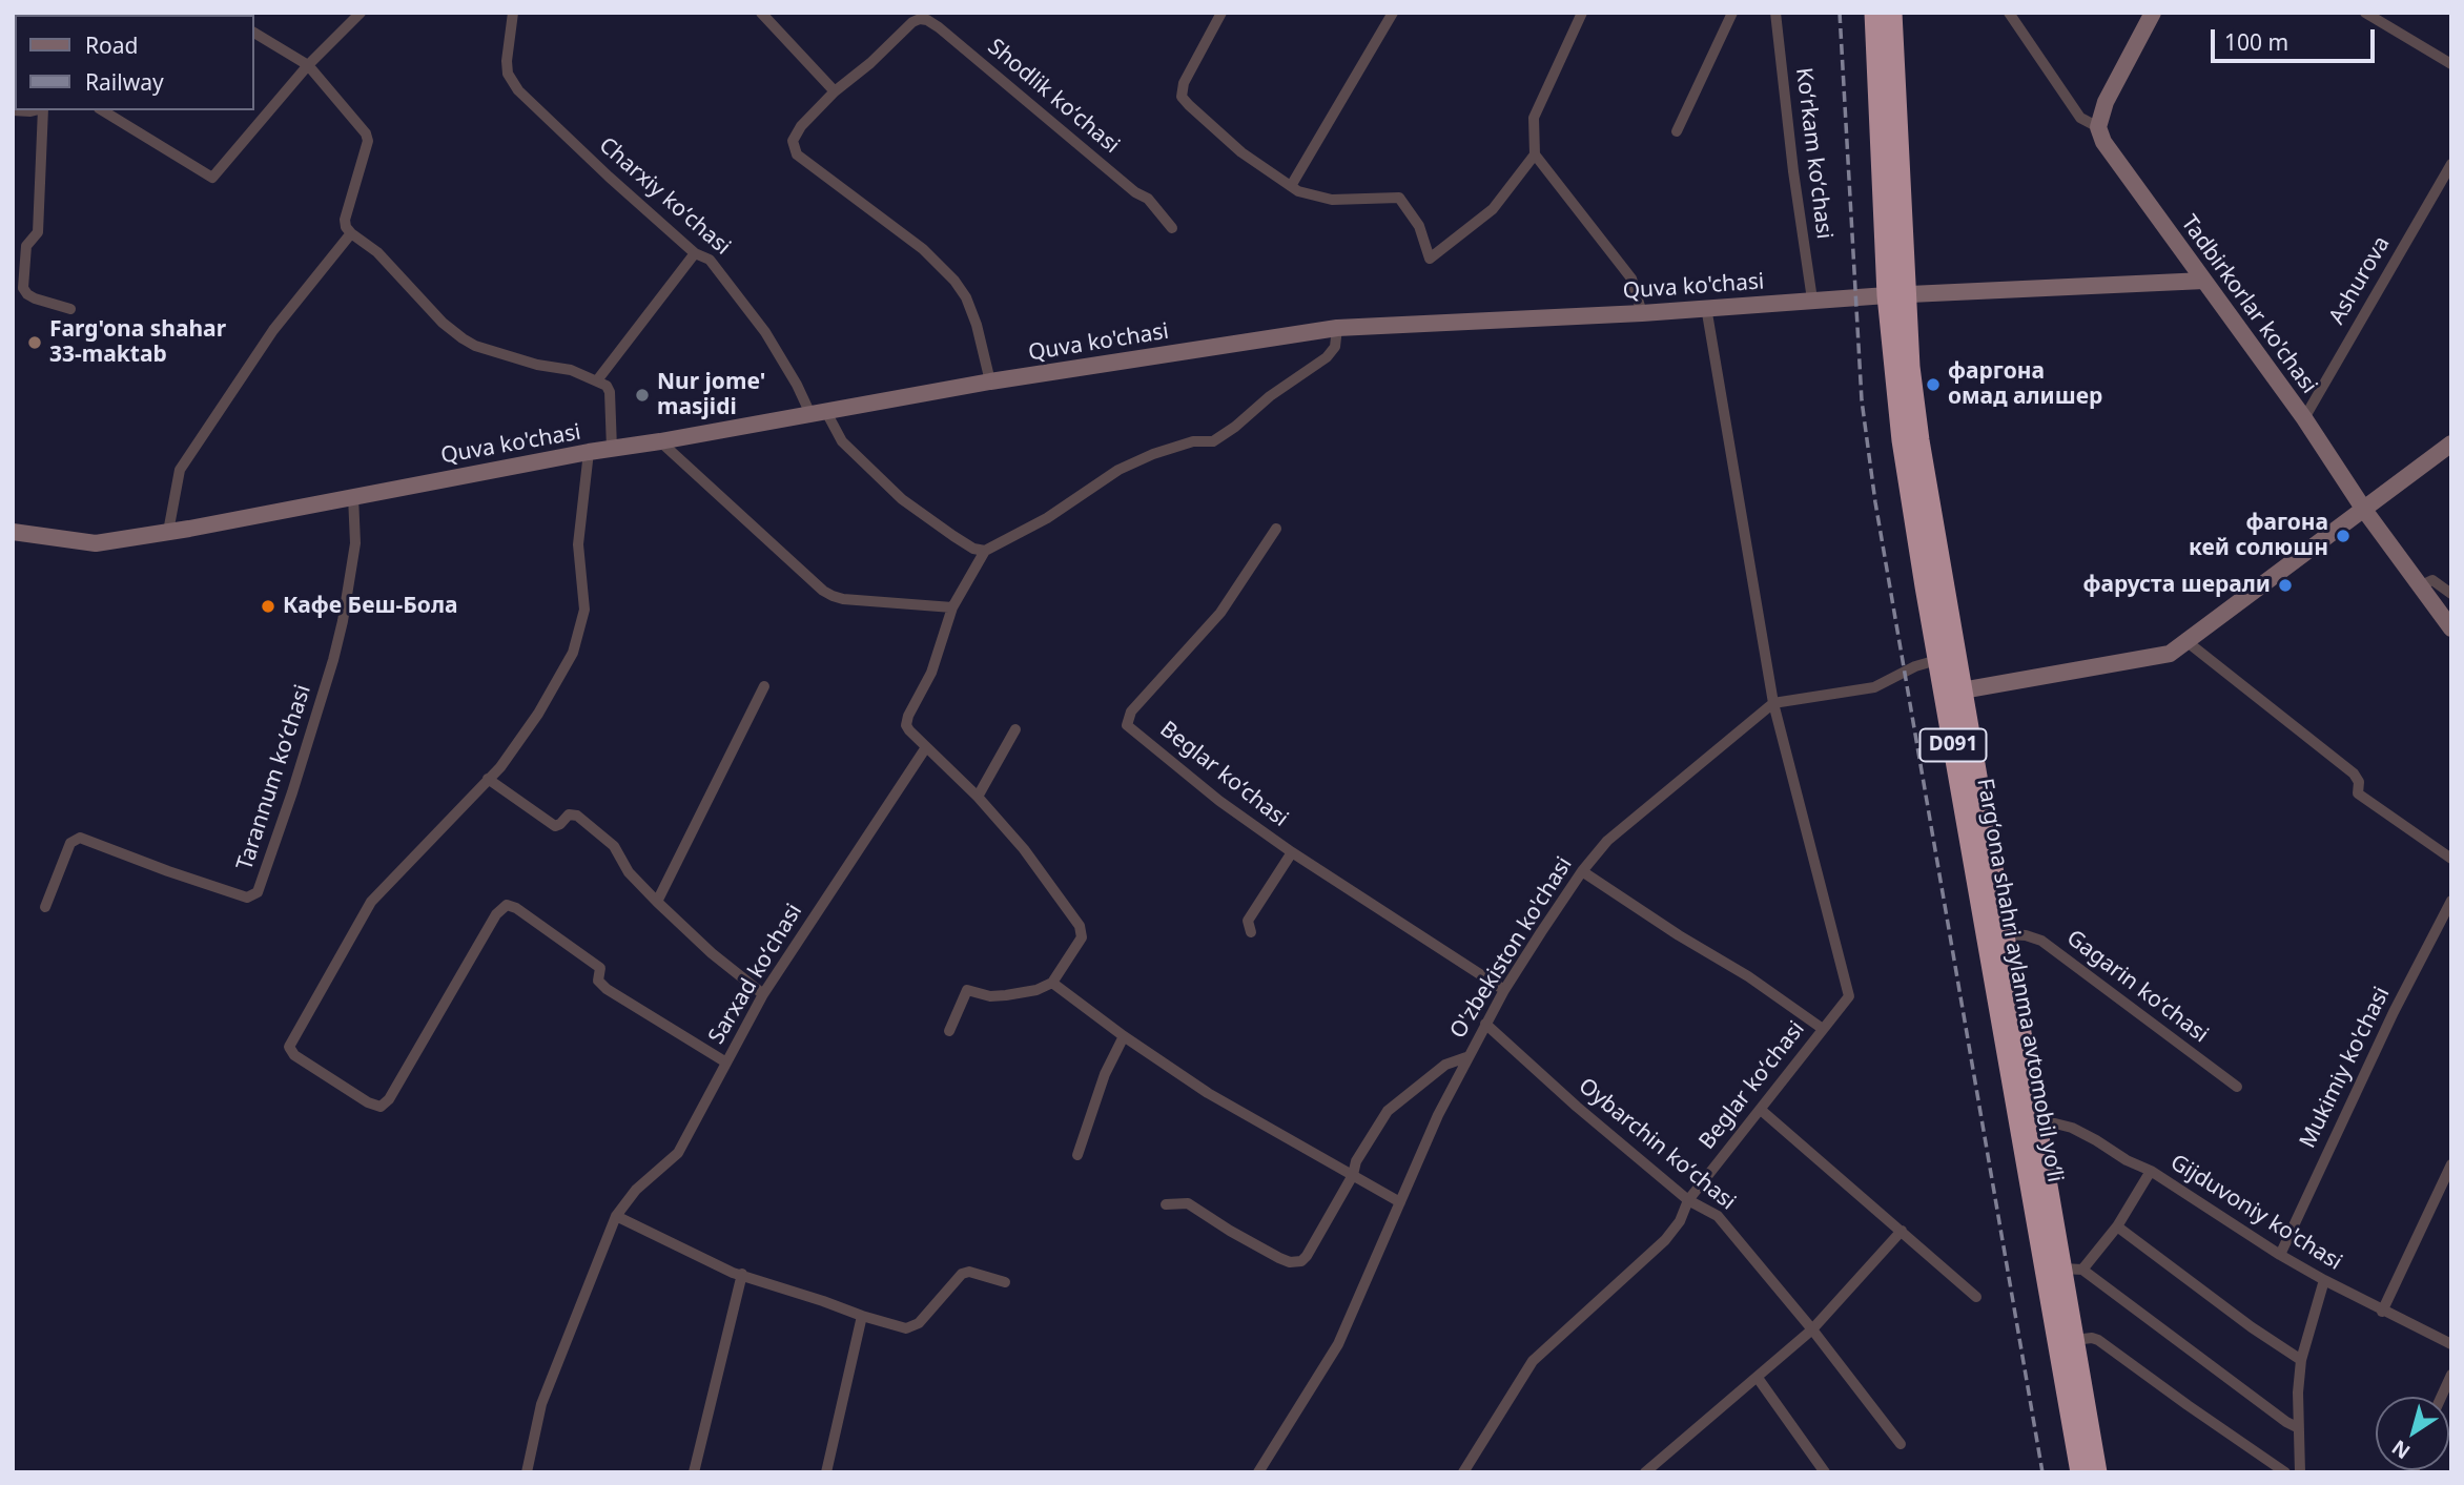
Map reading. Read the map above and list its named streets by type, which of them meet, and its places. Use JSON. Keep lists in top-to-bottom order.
{
  "streets": {
    "highway": ["D091", "Fargʻona shahri aylanma avtomobil yoʻli"],
    "main road": ["Quva ko'chasi", "Tadbirkorlar ko'chasi"],
    "street": [
      "Shodlik koʻchasi",
      "Koʻrkam koʻchasi",
      "Charxiy koʻchasi",
      "Ashurova",
      "Beglar koʻchasi",
      "Tarannum koʻchasi",
      "O'zbekiston ko'chasi",
      "Sarxad koʻchasi",
      "Gagarin koʻchasi",
      "Mukimiy ko'chasi",
      "Oybarchin koʻchasi",
      "Gijduvoniy ko'chasi"
    ]
  },
  "crossings": [
    ["Shodlik koʻchasi", "Quva ko'chasi"],
    ["Koʻrkam koʻchasi", "Quva ko'chasi"],
    ["Charxiy koʻchasi", "Quva ko'chasi"],
    ["Ashurova", "Tadbirkorlar ko'chasi"],
    ["Quva ko'chasi", "Tadbirkorlar ko'chasi"],
    ["Quva ko'chasi", "Tarannum koʻchasi"],
    ["Quva ko'chasi", "Fargʻona shahri aylanma avtomobil yoʻli"],
    ["Beglar koʻchasi", "O'zbekiston ko'chasi"],
    ["Beglar koʻchasi", "Oybarchin koʻchasi"],
    ["O'zbekiston ko'chasi", "Oybarchin koʻchasi"],
    ["Fargʻona shahri aylanma avtomobil yoʻli", "Gagarin koʻchasi"],
    ["Fargʻona shahri aylanma avtomobil yoʻli", "Gijduvoniy ko'chasi"],
    ["Mukimiy ko'chasi", "Gijduvoniy ko'chasi"]
  ],
  "places": [
    "Farg'ona shahar 33-maktab",
    "фаргона омад алишер",
    "Nur jome' masjidi",
    "фагона кей солюшн",
    "фаруста шерали",
    "Кафе Беш-Бола"
  ],
  "legend": ["Road", "Railway"],
  "scale_bar": "100 m",
  "north": "bottom left"
}
